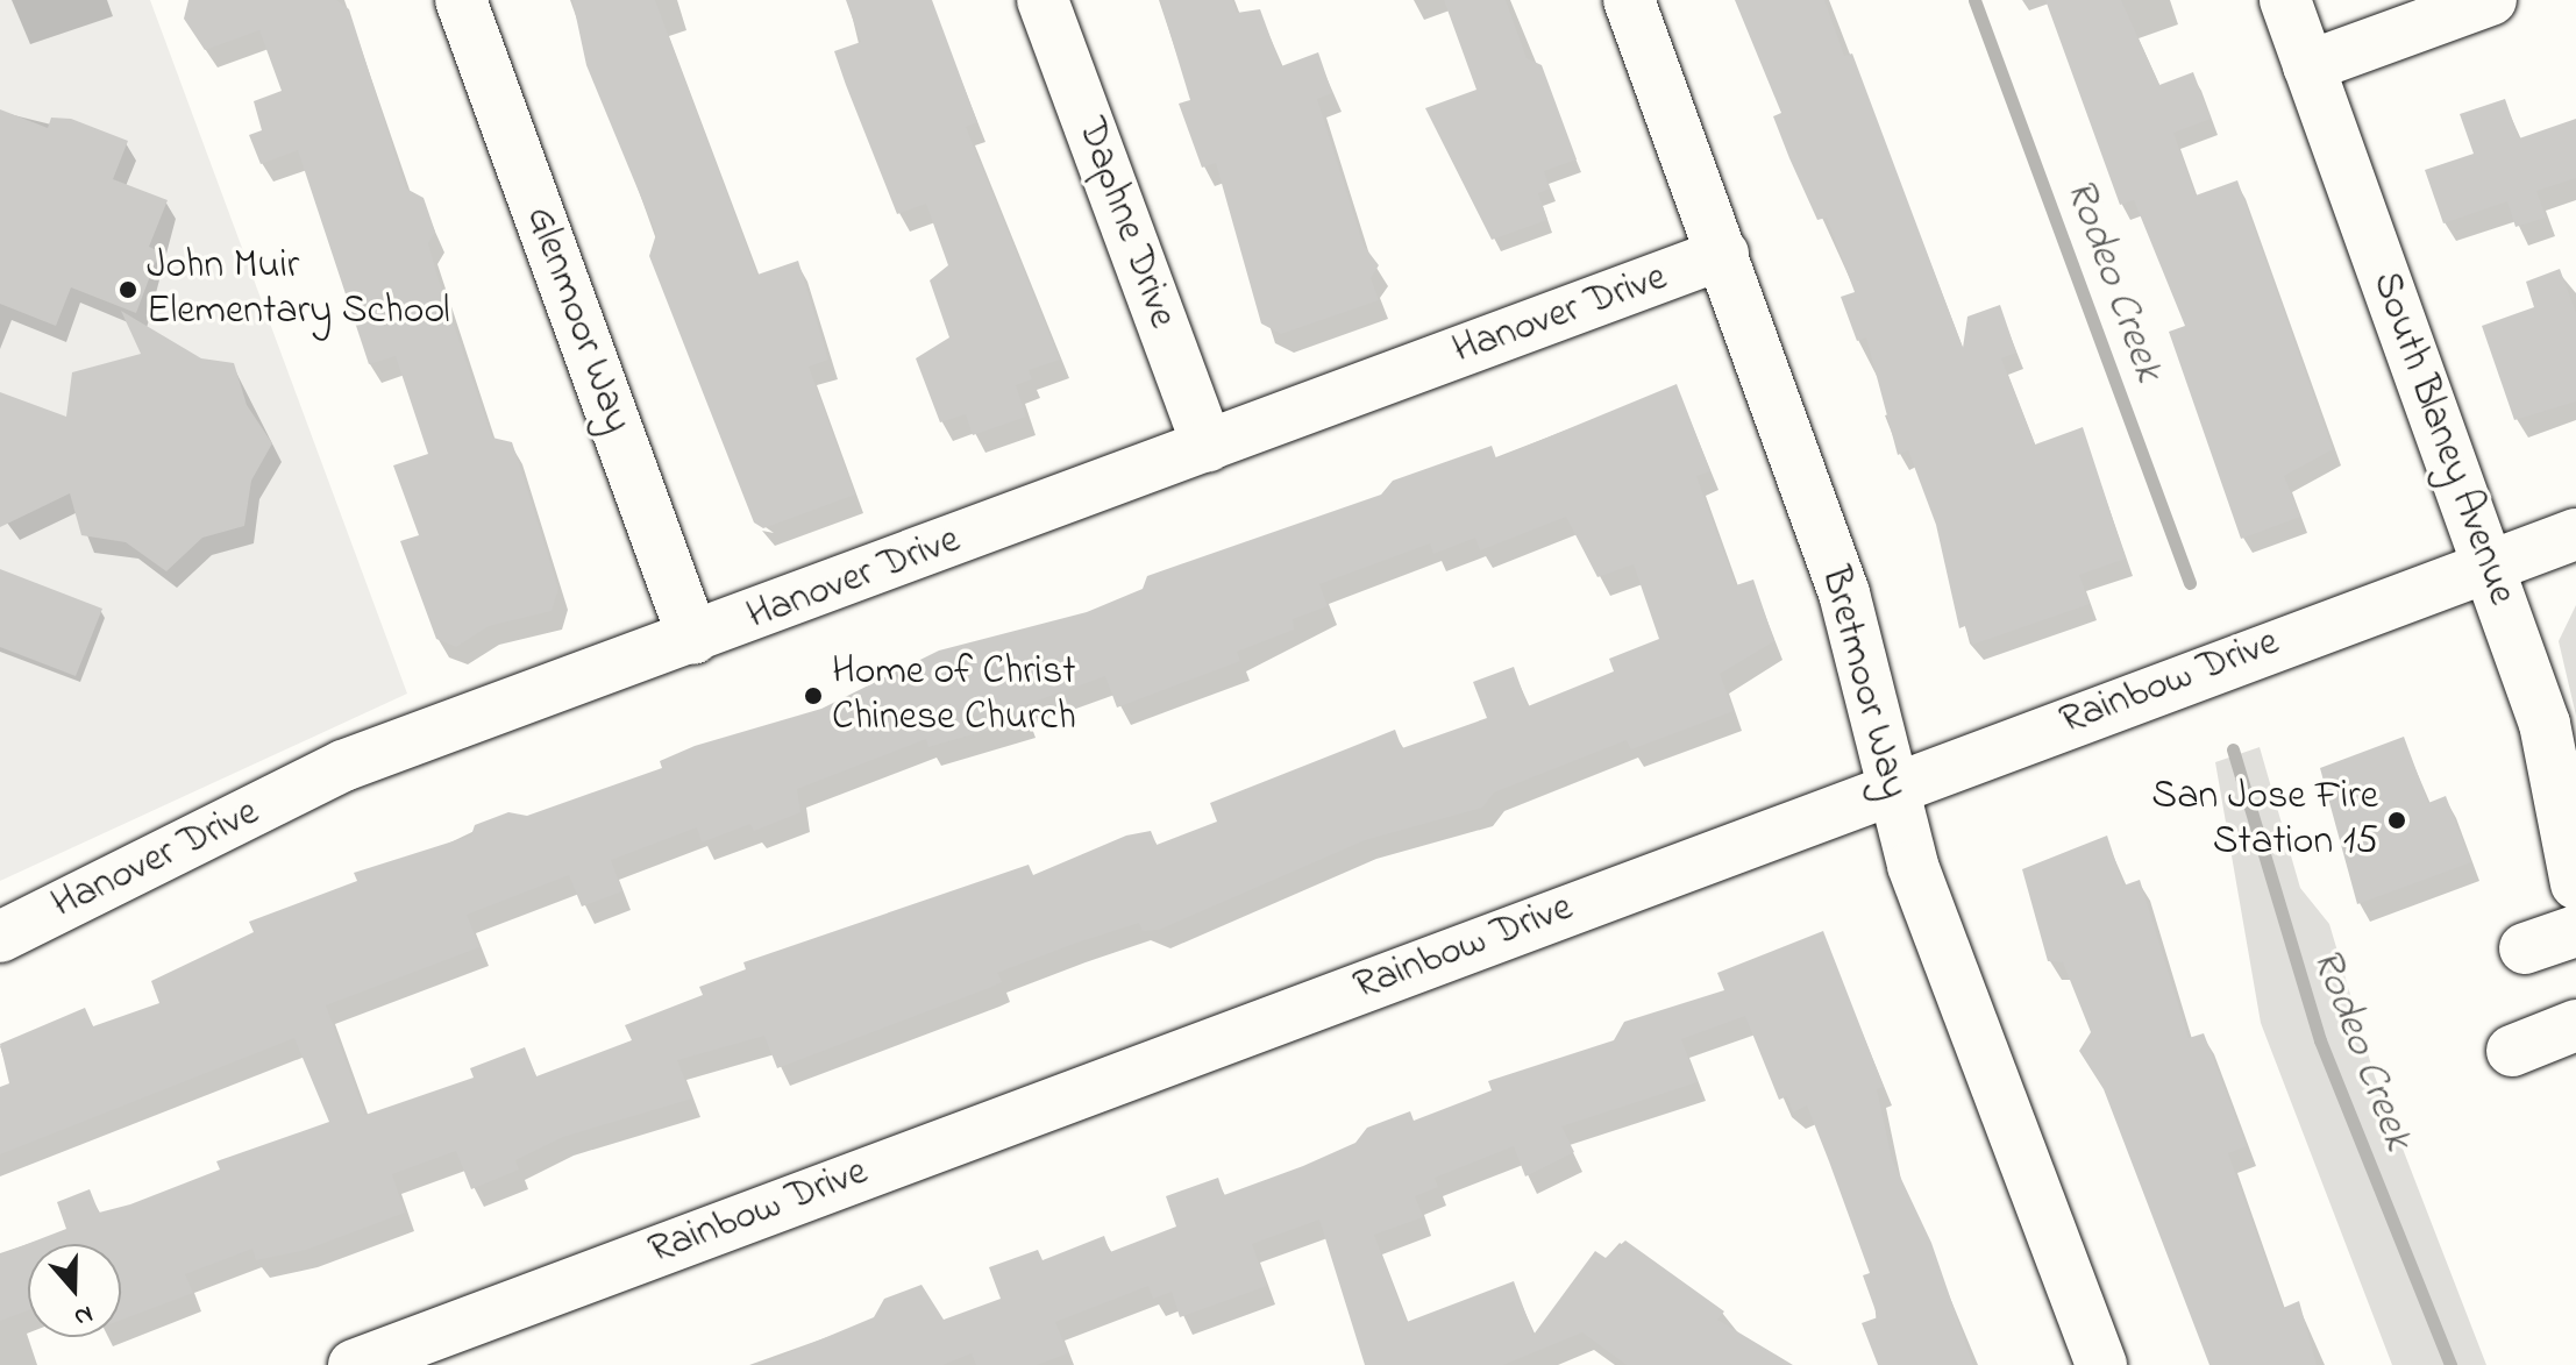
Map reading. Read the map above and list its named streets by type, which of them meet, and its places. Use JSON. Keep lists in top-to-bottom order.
{
  "streets": {
    "street": [
      "Daphne Drive",
      "Hanover Drive",
      "Glenmoor Way",
      "South Blaney Avenue",
      "Bretmoor Way",
      "Rainbow Drive"
    ]
  },
  "crossings": [
    ["Daphne Drive", "Hanover Drive"],
    ["Hanover Drive", "Glenmoor Way"],
    ["Hanover Drive", "Bretmoor Way"],
    ["South Blaney Avenue", "Rainbow Drive"],
    ["Bretmoor Way", "Rainbow Drive"]
  ],
  "water": ["Rodeo Creek"],
  "places": ["John Muir Elementary School", "Home of Christ Chinese Church", "San Jose Fire Station 15"],
  "north": "bottom"
}
